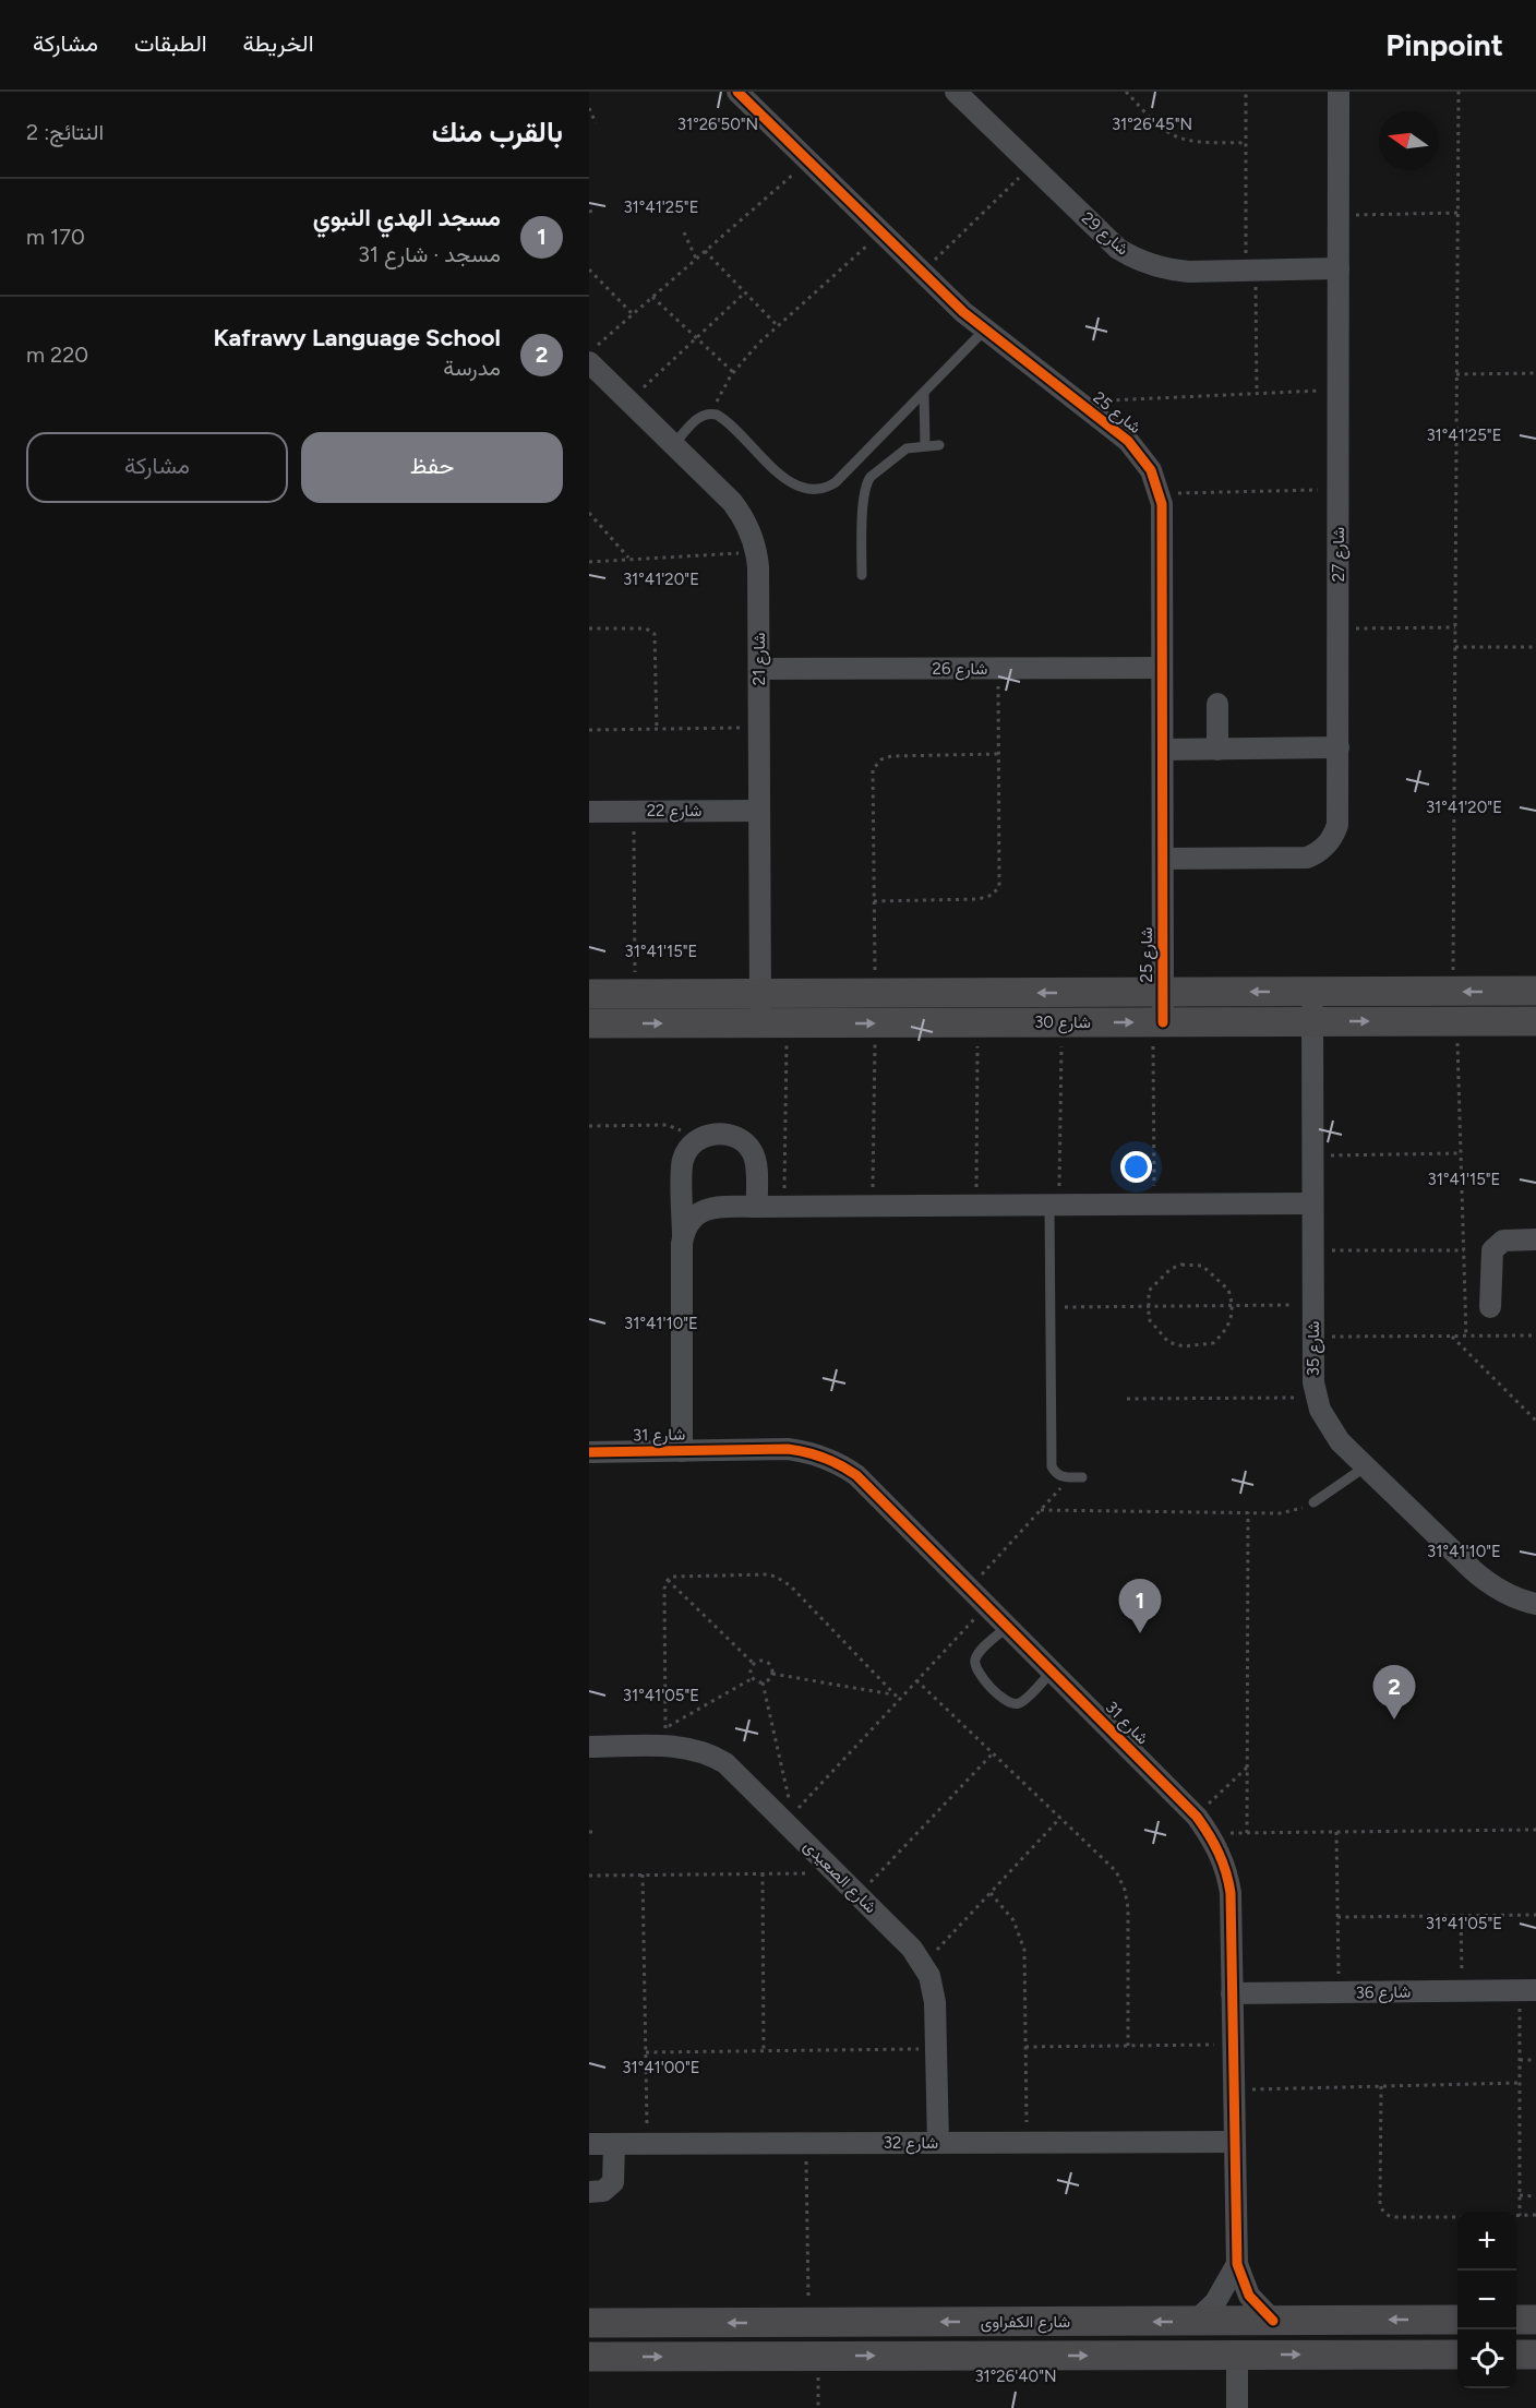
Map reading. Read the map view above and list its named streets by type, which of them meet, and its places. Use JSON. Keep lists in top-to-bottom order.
{
  "streets": {
    "street": [
      "شارع 29",
      "شارع 25",
      "شارع 27",
      "شارع 21",
      "شارع 26",
      "شارع 22",
      "شارع 30",
      "شارع 35",
      "شارع 31",
      "شارع الصعيدى",
      "شارع 36",
      "شارع 32",
      "شارع الكفراوى"
    ]
  },
  "crossings": [
    ["شارع 29", "شارع 27"],
    ["شارع 25", "شارع 27"],
    ["شارع 25", "شارع 26"],
    ["شارع 25", "شارع 30"],
    ["شارع 21", "شارع 26"],
    ["شارع 21", "شارع 22"],
    ["شارع 21", "شارع 30"],
    ["شارع 30", "شارع 35"],
    ["شارع 31", "شارع 36"],
    ["شارع 31", "شارع 32"],
    ["شارع 31", "شارع الكفراوى"],
    ["شارع الصعيدى", "شارع 32"]
  ],
  "north": "left",
  "page": {
    "header": "Pinpoint",
    "nav": ["الخريطة", "الطبقات", "مشاركة"],
    "heading": ["بالقرب منك", "النتائج: 2"],
    "list": [
      {
        "mark": "1",
        "name": "مسجد الهدي النبوي",
        "note": "مسجد · شارع 31",
        "value": "170 m"
      },
      {
        "mark": "2",
        "name": "Kafrawy Language School",
        "note": "مدرسة",
        "value": "220 m"
      }
    ],
    "buttons": ["حفظ", "مشاركة"],
    "pins": ["1", "2"],
    "map_buttons": ["+", "−"]
  },
  "coordinates": [
    "31°26'50\"N",
    "31°26'45\"N",
    "31°41'25\"E",
    "31°41'20\"E",
    "31°41'15\"E",
    "31°41'10\"E",
    "31°41'05\"E",
    "31°41'00\"E",
    "31°26'40\"N"
  ]
}
